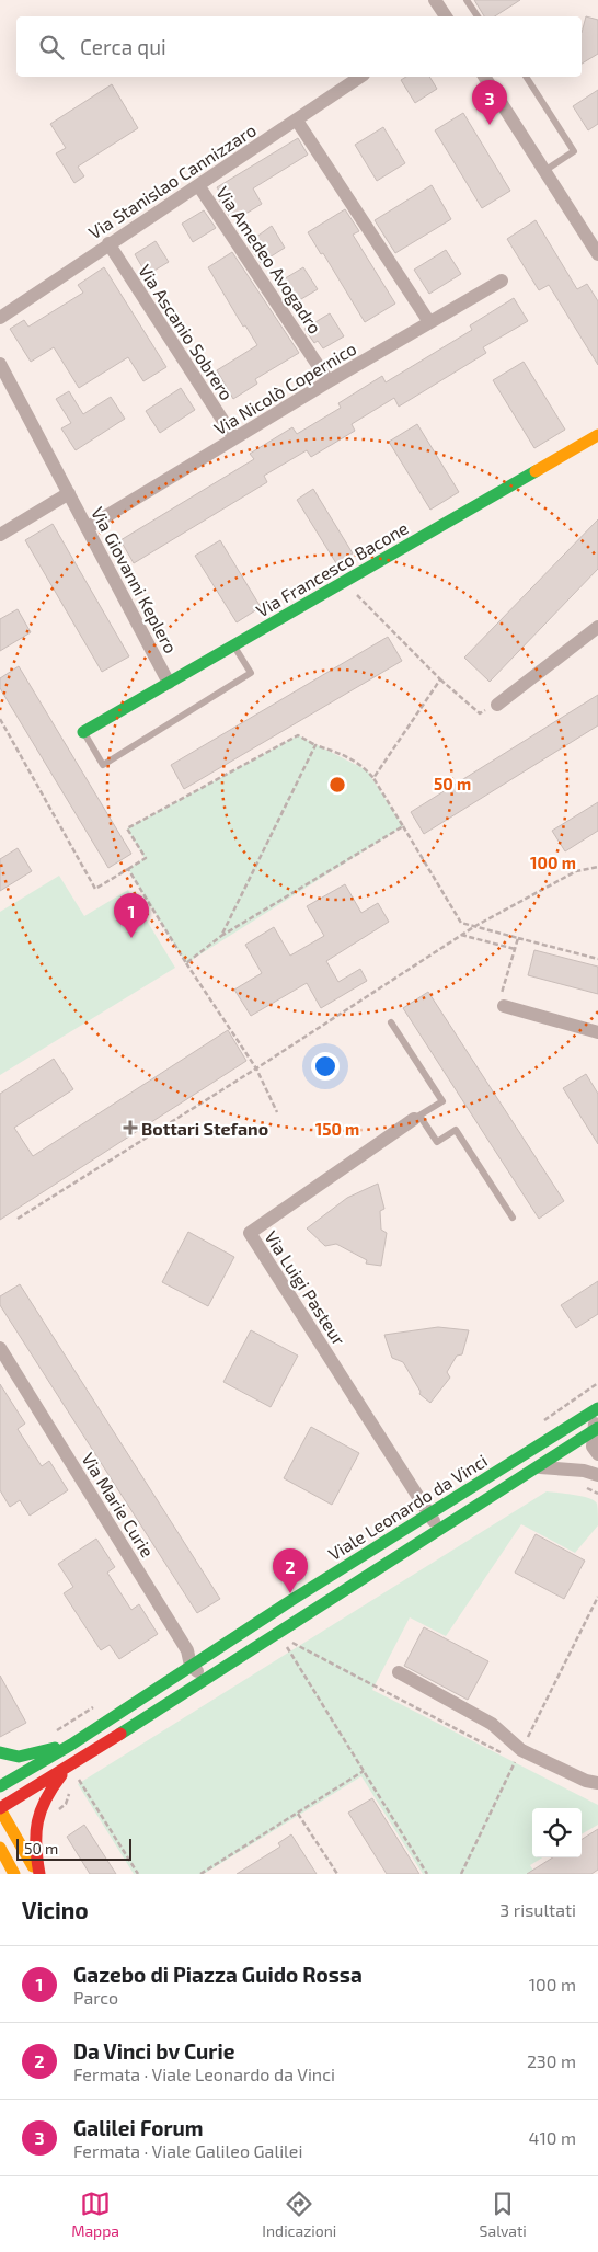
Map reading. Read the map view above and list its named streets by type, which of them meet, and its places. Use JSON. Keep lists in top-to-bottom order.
{
  "streets": {
    "street": [
      "Via Stanislao Cannizzaro",
      "Via Amedeo Avogadro",
      "Via Ascanio Sobrero",
      "Via Nicolò Copernico",
      "Via Francesco Bacone",
      "Via Giovanni Keplero",
      "Via Luigi Pasteur",
      "Via Marie Curie",
      "Viale Leonardo da Vinci"
    ]
  },
  "crossings": [
    ["Via Stanislao Cannizzaro", "Via Amedeo Avogadro"],
    ["Via Stanislao Cannizzaro", "Via Ascanio Sobrero"],
    ["Via Amedeo Avogadro", "Via Nicolò Copernico"],
    ["Via Ascanio Sobrero", "Via Nicolò Copernico"],
    ["Via Nicolò Copernico", "Via Giovanni Keplero"],
    ["Via Francesco Bacone", "Via Giovanni Keplero"],
    ["Via Luigi Pasteur", "Viale Leonardo da Vinci"],
    ["Via Marie Curie", "Viale Leonardo da Vinci"]
  ],
  "places": {
    "health": ["Bottari Stefano"]
  },
  "scale_bar": "50 m",
  "page": {
    "search": "Cerca qui",
    "pins": ["3", "1", "2"],
    "scale": "50 m",
    "heading": ["Vicino", "3 risultati"],
    "list": [
      {
        "mark": "1",
        "name": "Gazebo di Piazza Guido Rossa",
        "note": "Parco",
        "value": "100 m"
      },
      {
        "mark": "2",
        "name": "Da Vinci bv Curie",
        "note": "Fermata · Viale Leonardo da Vinci",
        "value": "230 m"
      },
      {
        "mark": "3",
        "name": "Galilei Forum",
        "note": "Fermata · Viale Galileo Galilei",
        "value": "410 m"
      }
    ],
    "nav": ["Mappa", "Indicazioni", "Salvati"]
  },
  "rings": ["50 m", "100 m", "150 m"]
}
